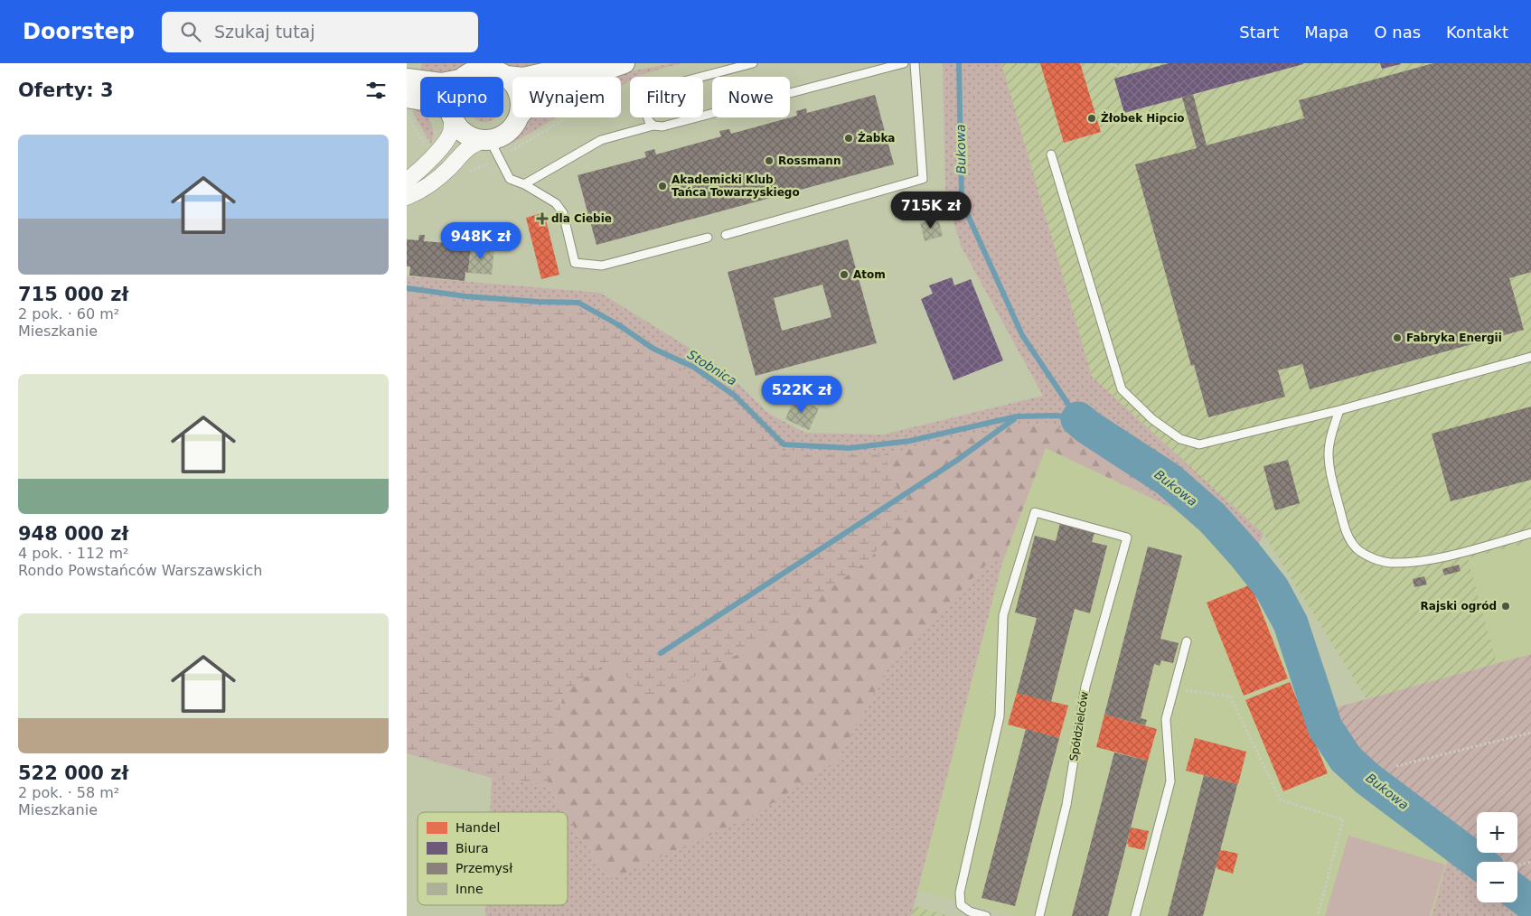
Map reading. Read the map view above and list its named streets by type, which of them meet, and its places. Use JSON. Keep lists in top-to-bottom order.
{
  "streets": {
    "lane": ["Spółdzielców"]
  },
  "water": ["Bukowa", "Stobnica"],
  "places": {
    "other": [
      "Żłobek Hipcio",
      "Żabka",
      "Rossmann",
      "Akademicki Klub Tańca Towarzyskiego",
      "Atom",
      "Fabryka Energii",
      "Rajski ogród"
    ],
    "health": ["dla Ciebie"]
  },
  "legend": [
    "Handel",
    "Biura",
    "Przemysł",
    "Inne"
  ],
  "page": {
    "header": "Doorstep",
    "search": "Szukaj tutaj",
    "nav": [
      "Start",
      "Mapa",
      "O nas",
      "Kontakt"
    ],
    "heading": "Oferty: 3",
    "chip": [
      "Kupno",
      "Wynajem",
      "Filtry",
      "Nowe"
    ],
    "list": [
      {
        "name": "715 000 zł",
        "note": "2 pok. · 60 m² · Mieszkanie"
      },
      {
        "name": "948 000 zł",
        "note": "4 pok. · 112 m² · Rondo Powstańców Warszawskich"
      },
      {
        "name": "522 000 zł",
        "note": "2 pok. · 58 m² · Mieszkanie"
      }
    ],
    "price": ["715K zł", "948K zł", "522K zł"],
    "map_buttons": ["+", "−"]
  }
}
